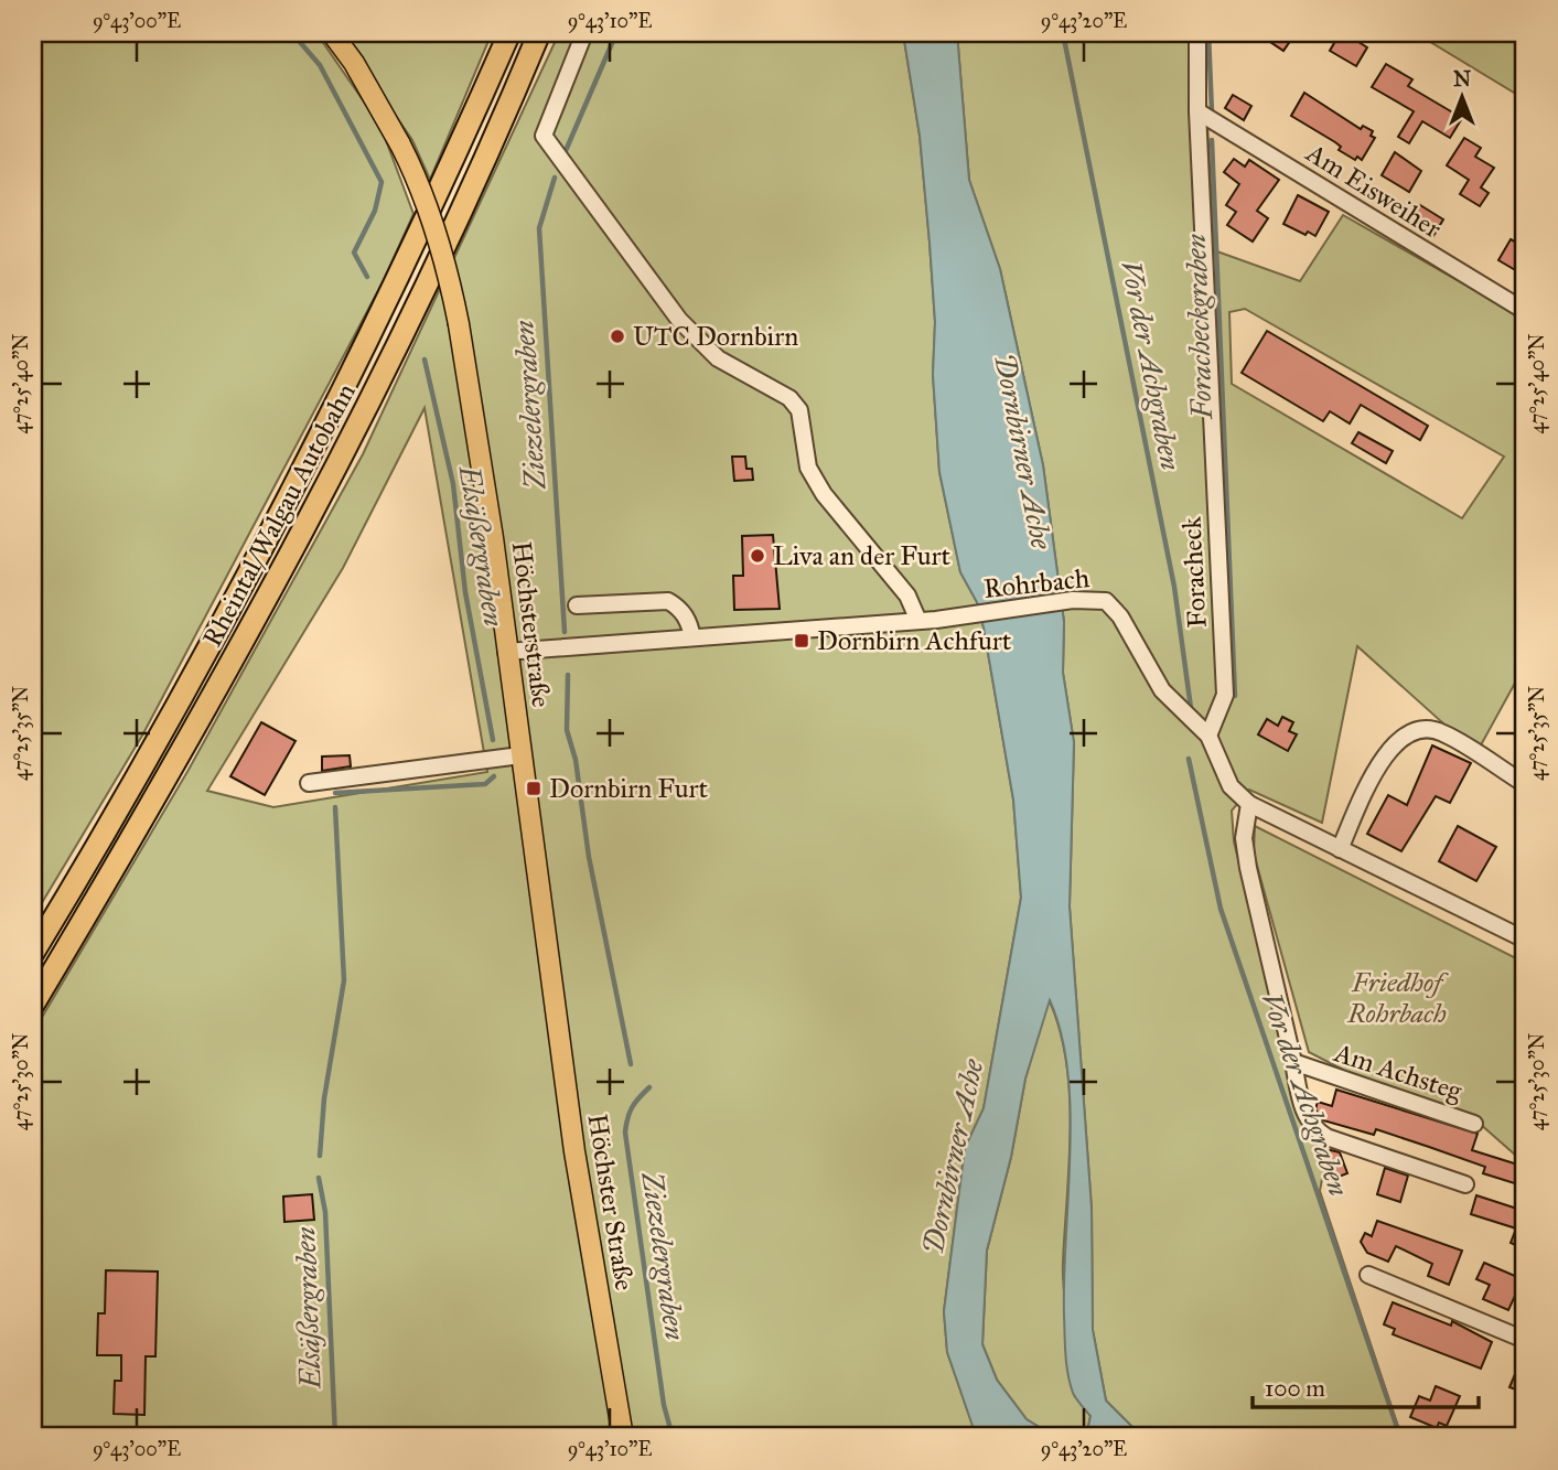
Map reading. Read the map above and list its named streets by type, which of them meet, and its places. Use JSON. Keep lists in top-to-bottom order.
{
  "streets": {
    "highway": ["Rheintal/Walgau Autobahn"],
    "main road": ["Höchsterstraße", "Höchster Straße"],
    "street": [
      "Am Eisweiher",
      "Foracheck",
      "Rohrbach",
      "Am Achsteg"
    ]
  },
  "crossings": [
    ["Am Eisweiher", "Foracheck"],
    ["Foracheck", "Rohrbach"],
    ["Rohrbach", "Höchsterstraße"],
    ["Rohrbach", "Am Achsteg"],
    ["Höchsterstraße", "Höchster Straße"]
  ],
  "water": [
    "Foracheckgraben",
    "Vor der Achgraben",
    "Ziezelergraben",
    "Dornbirner Ache",
    "Elsäßergraben"
  ],
  "parks": ["Friedhof Rohrbach"],
  "places": {
    "other": ["UTC Dornbirn", "Liva an der Furt"],
    "transit": ["Dornbirn Achfurt", "Dornbirn Furt"]
  },
  "scale_bar": "100 m",
  "north": "top",
  "coordinates": [
    "9°43'00\"E",
    "9°43'10\"E",
    "9°43'20\"E",
    "47°25'40\"N",
    "47°25'35\"N",
    "47°25'30\"N"
  ]
}
